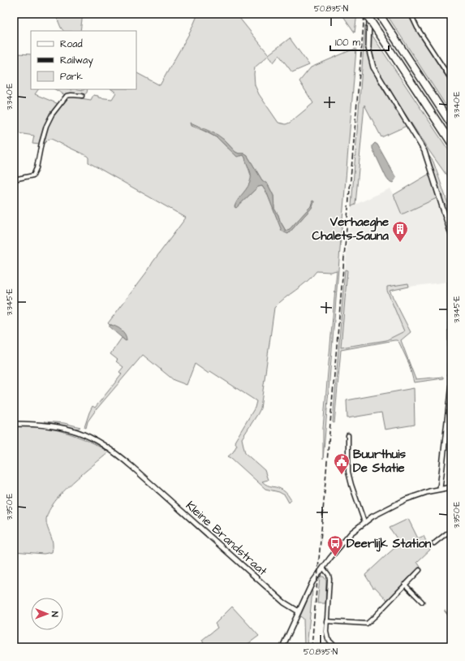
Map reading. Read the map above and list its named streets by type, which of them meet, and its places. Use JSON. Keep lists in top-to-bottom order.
{
  "streets": {
    "street": ["Kleine Brandstraat"]
  },
  "places": {
    "building": ["Verhaeghe Chalets-Sauna"],
    "public building": ["Buurthuis De Statie"],
    "bus stop": ["Deerlijk Station"]
  },
  "legend": ["Road", "Railway", "Park"],
  "scale_bar": "100 m",
  "north": "right",
  "coordinates": [
    "50.835°N",
    "3.340°E",
    "3.345°E",
    "3.350°E"
  ]
}
